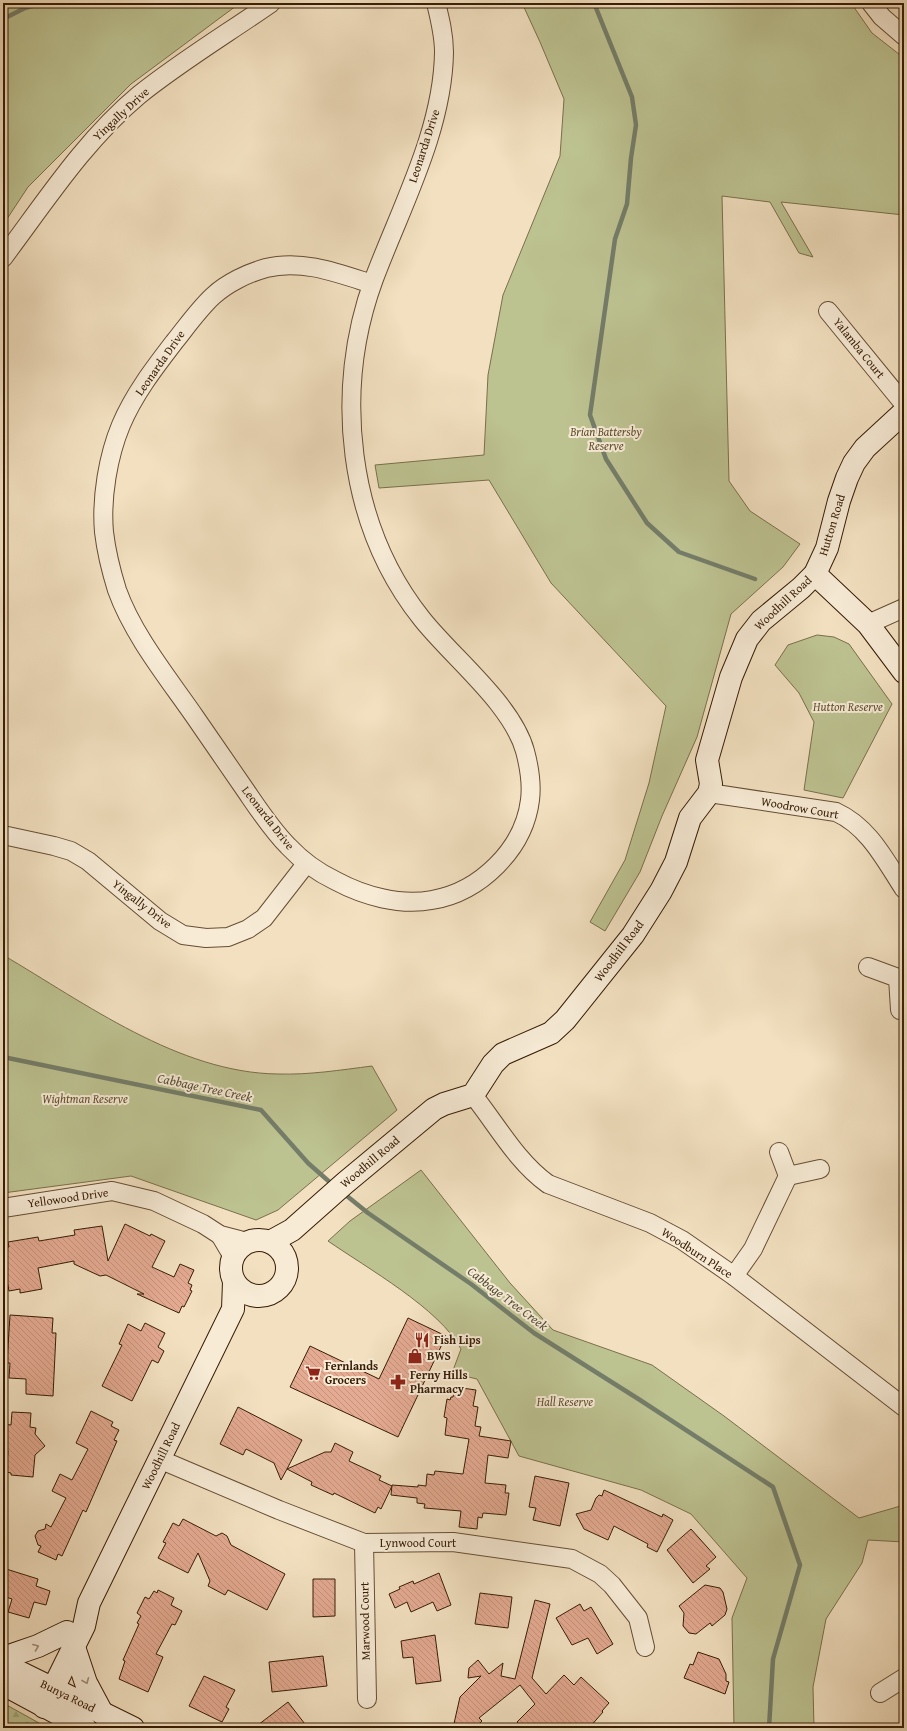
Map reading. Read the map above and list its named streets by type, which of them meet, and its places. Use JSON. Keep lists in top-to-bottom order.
{
  "streets": {
    "street": [
      "Yingally Drive",
      "Leonarda Drive",
      "Yalamba Court",
      "Hutton Road",
      "Woodhill Road",
      "Woodrow Court",
      "Yellowood Drive",
      "Woodburn Place",
      "Lynwood Court",
      "Marwood Court",
      "Bunya Road"
    ]
  },
  "crossings": [
    ["Yingally Drive", "Leonarda Drive"],
    ["Hutton Road", "Woodhill Road"],
    ["Woodhill Road", "Woodrow Court"],
    ["Woodhill Road", "Yellowood Drive"],
    ["Woodhill Road", "Woodburn Place"],
    ["Woodhill Road", "Lynwood Court"],
    ["Woodhill Road", "Bunya Road"],
    ["Lynwood Court", "Marwood Court"]
  ],
  "water": ["Cabbage Tree Creek"],
  "parks": [
    "Brian Battersby Reserve",
    "Hutton Reserve",
    "Wightman Reserve",
    "Hall Reserve"
  ],
  "places": {
    "restaurant": ["Fish Lips"],
    "shop": ["BWS"],
    "supermarket": ["Fernlands Grocers"],
    "pharmacy": ["Ferny Hills Pharmacy"]
  }
}
